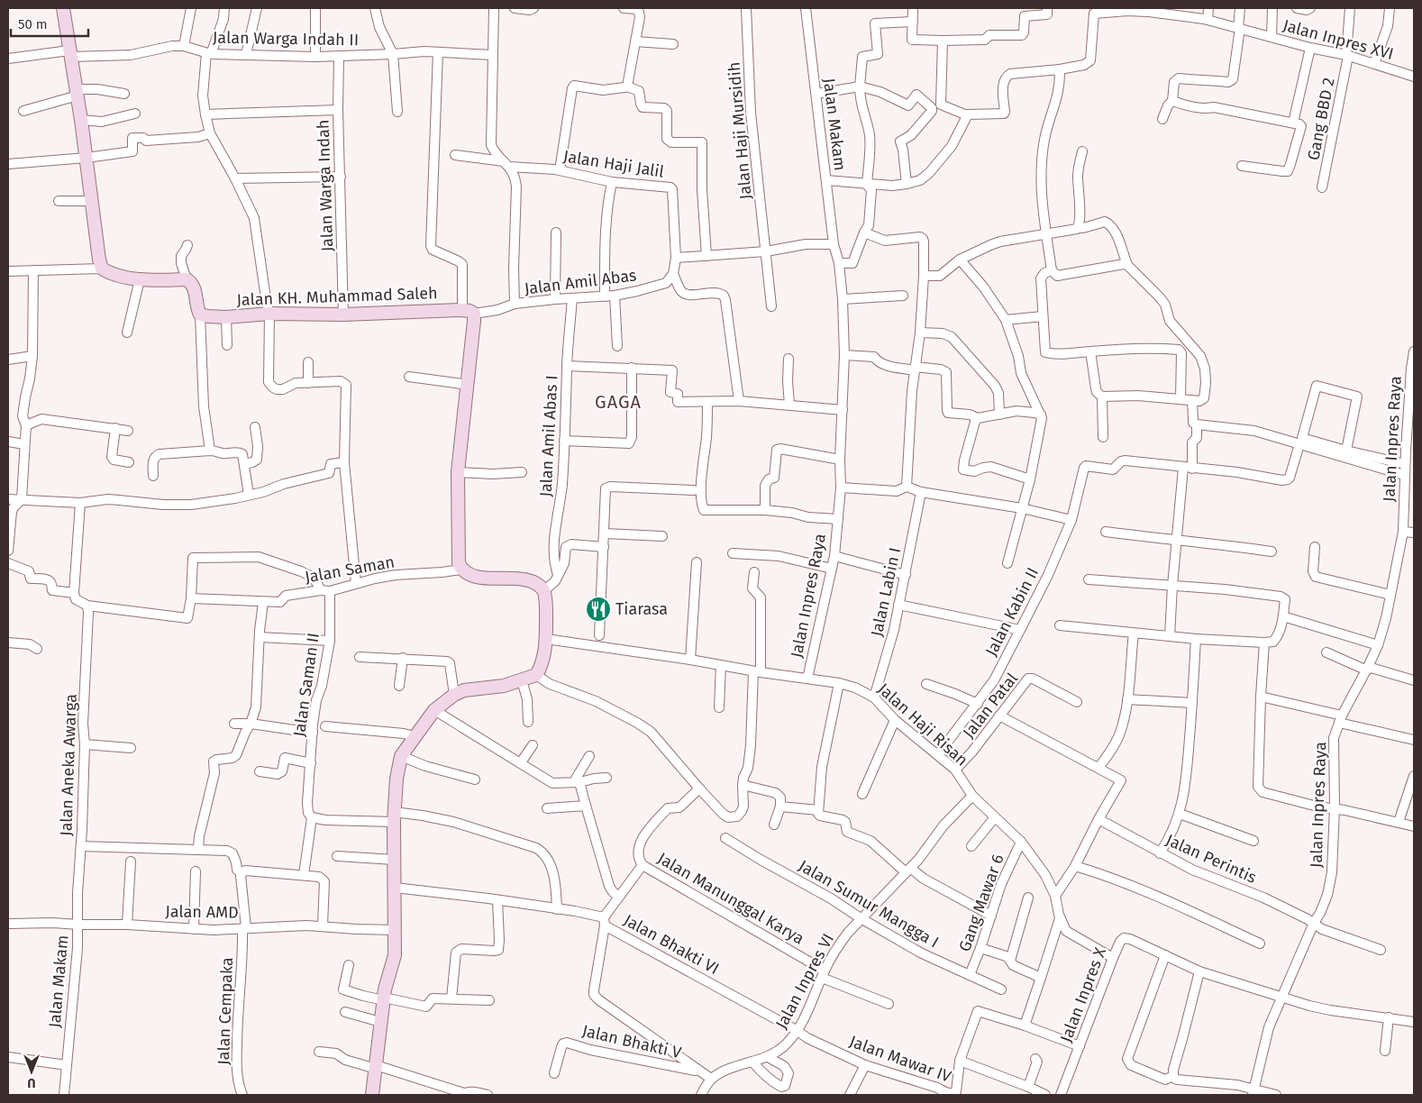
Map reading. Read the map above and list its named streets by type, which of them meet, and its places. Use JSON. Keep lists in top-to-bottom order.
{
  "streets": {
    "street": [
      "Jalan Warga Indah II",
      "Jalan Inpres XVI",
      "Gang BBD 2",
      "Jalan Makam",
      "Jalan Haji Mursidih",
      "Jalan Haji Jalil",
      "Jalan Warga Indah",
      "Jalan Amil Abas",
      "Jalan KH. Muhammad Saleh",
      "Jalan Amil Abas I",
      "Jalan Inpres Raya",
      "Jalan Saman",
      "Jalan Labin I",
      "Jalan Kabin II",
      "Jalan Saman II",
      "Jalan Patal",
      "Jalan Haji Risan",
      "Jalan Aneka Awarga",
      "Jalan Perintis",
      "Jalan Manunggal Karya",
      "Gang Mawar 6",
      "Jalan Sumur Mangga I",
      "Jalan AMD",
      "Jalan Bhakti VI",
      "Jalan Inpres VI",
      "Jalan Inpres X",
      "Jalan Cempaka",
      "Jalan Bhakti V",
      "Jalan Mawar IV"
    ]
  },
  "crossings": [
    ["Jalan Warga Indah II", "Jalan Warga Indah"],
    ["Jalan Inpres XVI", "Gang BBD 2"],
    ["Jalan Makam", "Jalan Inpres Raya"],
    ["Jalan Makam", "Jalan Aneka Awarga"],
    ["Jalan Makam", "Jalan AMD"],
    ["Jalan Warga Indah", "Jalan KH. Muhammad Saleh"],
    ["Jalan Amil Abas", "Jalan KH. Muhammad Saleh"],
    ["Jalan Amil Abas", "Jalan Amil Abas I"],
    ["Jalan Inpres Raya", "Jalan Haji Risan"],
    ["Jalan Inpres Raya", "Jalan Perintis"],
    ["Jalan Inpres Raya", "Jalan Inpres X"],
    ["Jalan Saman", "Jalan Saman II"],
    ["Jalan Labin I", "Jalan Haji Risan"],
    ["Jalan Kabin II", "Jalan Haji Risan"],
    ["Jalan Patal", "Jalan Haji Risan"],
    ["Jalan Haji Risan", "Gang Mawar 6"],
    ["Jalan Haji Risan", "Jalan Inpres VI"],
    ["Jalan Haji Risan", "Jalan Inpres X"],
    ["Jalan Aneka Awarga", "Jalan AMD"],
    ["Jalan Manunggal Karya", "Jalan Inpres VI"],
    ["Gang Mawar 6", "Jalan Sumur Mangga I"],
    ["Jalan Sumur Mangga I", "Jalan Inpres VI"],
    ["Jalan AMD", "Jalan Cempaka"],
    ["Jalan Bhakti VI", "Jalan Inpres VI"],
    ["Jalan Bhakti VI", "Jalan Mawar IV"],
    ["Jalan Inpres VI", "Jalan Mawar IV"]
  ],
  "districts": ["GAGA"],
  "places": {
    "restaurant": ["Tiarasa"]
  },
  "scale_bar": "50 m",
  "north": "bottom"
}
